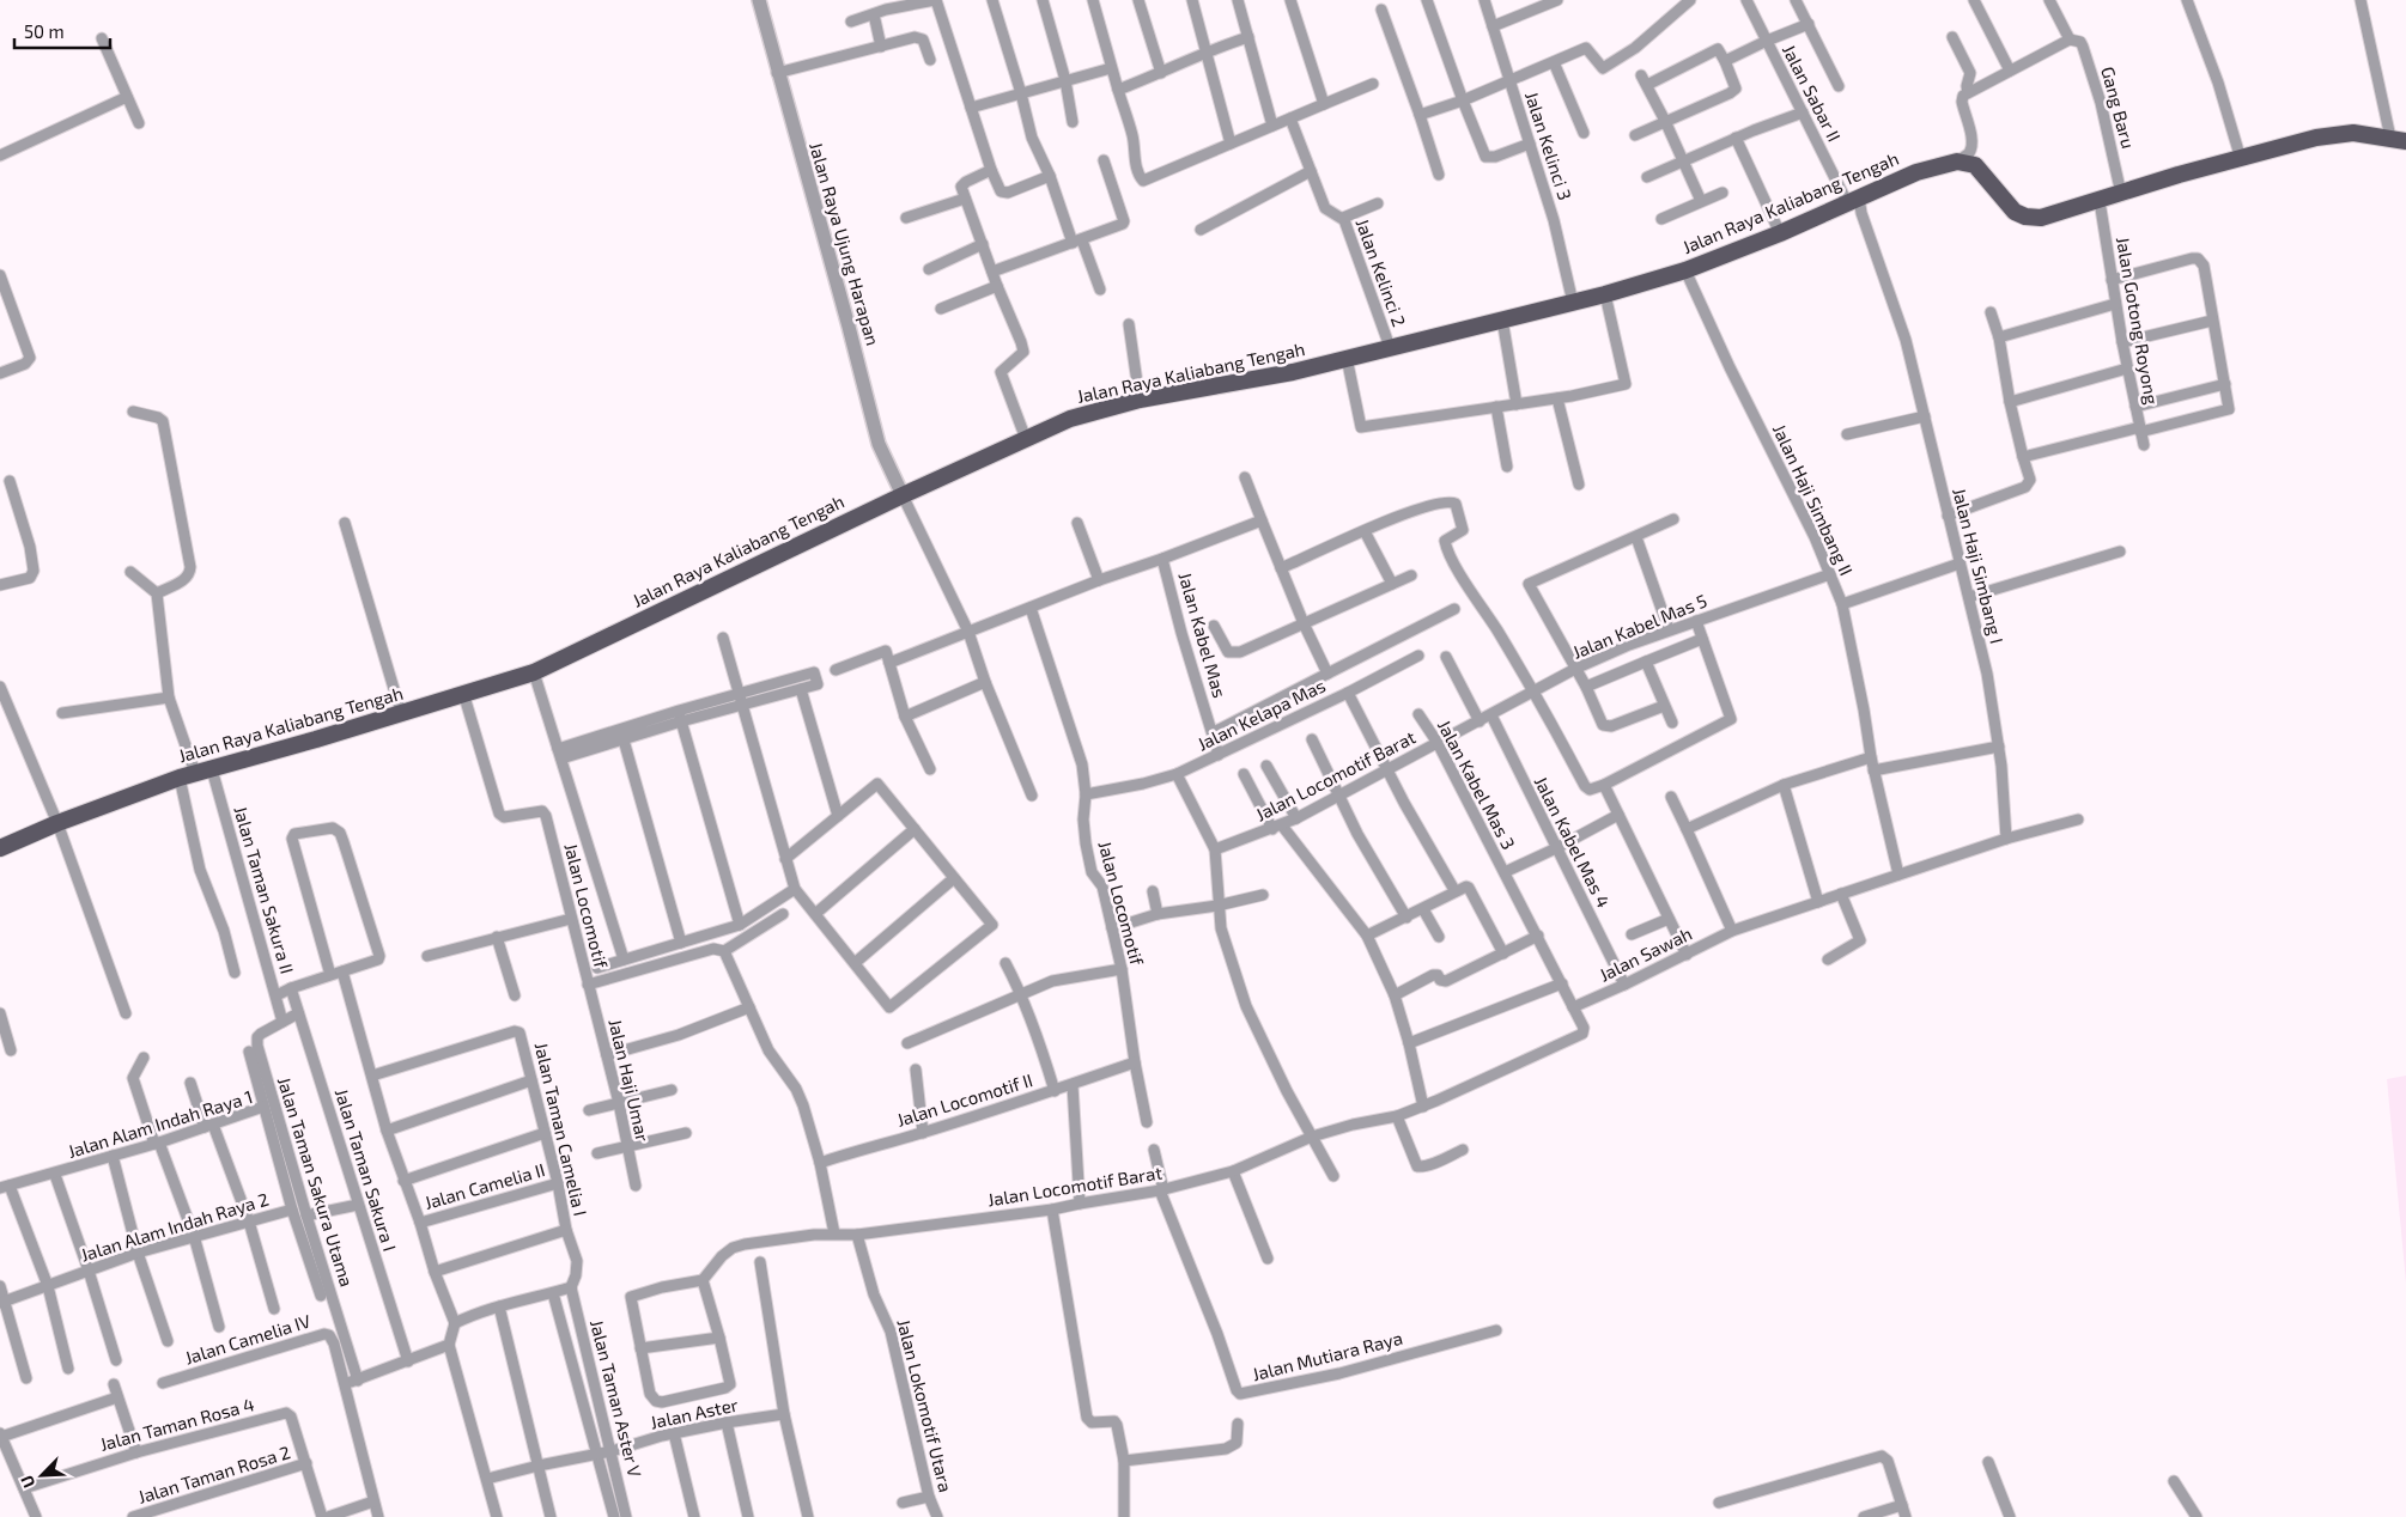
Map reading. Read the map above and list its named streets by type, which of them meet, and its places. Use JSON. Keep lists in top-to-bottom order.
{
  "streets": {
    "main road": ["Jalan Raya Kaliabang Tengah"],
    "street": [
      "Jalan Sabar II",
      "Gang Baru",
      "Jalan Kelinci 3",
      "Jalan Raya Ujung Harapan",
      "Jalan Kelinci 2",
      "Jalan Gotong Royong",
      "Jalan Haji Simbang II",
      "Jalan Haji Simbang I",
      "Jalan Kabel Mas 5",
      "Jalan Kabel Mas",
      "Jalan Kelapa Mas",
      "Jalan Locomotif Barat",
      "Jalan Kabel Mas 3",
      "Jalan Kabel Mas 4",
      "Jalan Taman Sakura II",
      "Jalan Locomotif",
      "Jalan Sawah",
      "Jalan Haji Umar",
      "Jalan Locomotif II",
      "Jalan Alam Indah Raya 1",
      "Jalan Taman Camelia I",
      "Jalan Taman Sakura I",
      "Jalan Taman Sakura Utama",
      "Jalan Camelia II",
      "Jalan Alam Indah Raya 2",
      "Jalan Camelia IV",
      "Jalan Mutiara Raya",
      "Jalan Taman Aster V",
      "Jalan Lokomotif Utara",
      "Jalan Aster",
      "Jalan Taman Rosa 4",
      "Jalan Taman Rosa 2"
    ]
  },
  "crossings": [
    ["Jalan Sabar II", "Jalan Raya Kaliabang Tengah"],
    ["Jalan Sabar II", "Jalan Haji Simbang I"],
    ["Jalan Kelinci 3", "Jalan Raya Kaliabang Tengah"],
    ["Jalan Raya Kaliabang Tengah", "Jalan Raya Ujung Harapan"],
    ["Jalan Raya Kaliabang Tengah", "Jalan Kelinci 2"],
    ["Jalan Raya Kaliabang Tengah", "Jalan Haji Simbang II"],
    ["Jalan Raya Kaliabang Tengah", "Jalan Haji Simbang I"],
    ["Jalan Raya Kaliabang Tengah", "Jalan Taman Sakura II"],
    ["Jalan Raya Kaliabang Tengah", "Jalan Locomotif"],
    ["Jalan Haji Simbang II", "Jalan Kabel Mas 5"],
    ["Jalan Kabel Mas 5", "Jalan Locomotif Barat"],
    ["Jalan Kabel Mas 5", "Jalan Kabel Mas 3"],
    ["Jalan Kabel Mas 5", "Jalan Kabel Mas 4"],
    ["Jalan Kabel Mas", "Jalan Kelapa Mas"],
    ["Jalan Kelapa Mas", "Jalan Locomotif Barat"],
    ["Jalan Locomotif Barat", "Jalan Kabel Mas 3"],
    ["Jalan Locomotif Barat", "Jalan Sawah"],
    ["Jalan Locomotif Barat", "Jalan Mutiara Raya"],
    ["Jalan Locomotif Barat", "Jalan Lokomotif Utara"],
    ["Jalan Kabel Mas 4", "Jalan Sawah"],
    ["Jalan Taman Sakura II", "Jalan Taman Sakura Utama"],
    ["Jalan Locomotif", "Jalan Haji Umar"],
    ["Jalan Alam Indah Raya 1", "Jalan Alam Indah Raya 2"],
    ["Jalan Taman Camelia I", "Jalan Camelia II"],
    ["Jalan Taman Camelia I", "Jalan Taman Aster V"],
    ["Jalan Taman Sakura I", "Jalan Taman Sakura Utama"],
    ["Jalan Taman Aster V", "Jalan Aster"],
    ["Jalan Taman Rosa 4", "Jalan Taman Rosa 2"]
  ],
  "scale_bar": "50 m",
  "north": "bottom left"
}
